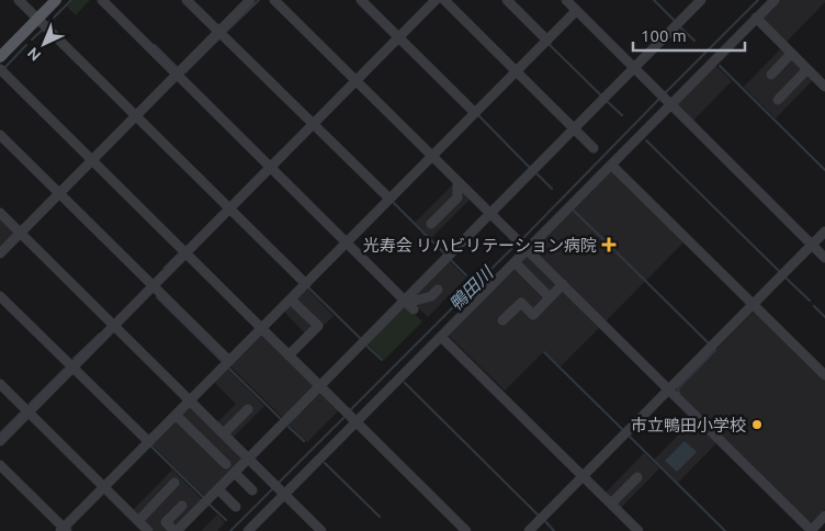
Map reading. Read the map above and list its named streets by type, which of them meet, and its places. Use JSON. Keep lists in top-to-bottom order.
{
  "water": ["鴨田川"],
  "places": {
    "health": ["光寿会 リハビリテーション病院"],
    "other": ["市立鴨田小学校"]
  },
  "scale_bar": "100 m",
  "north": "bottom left"
}
